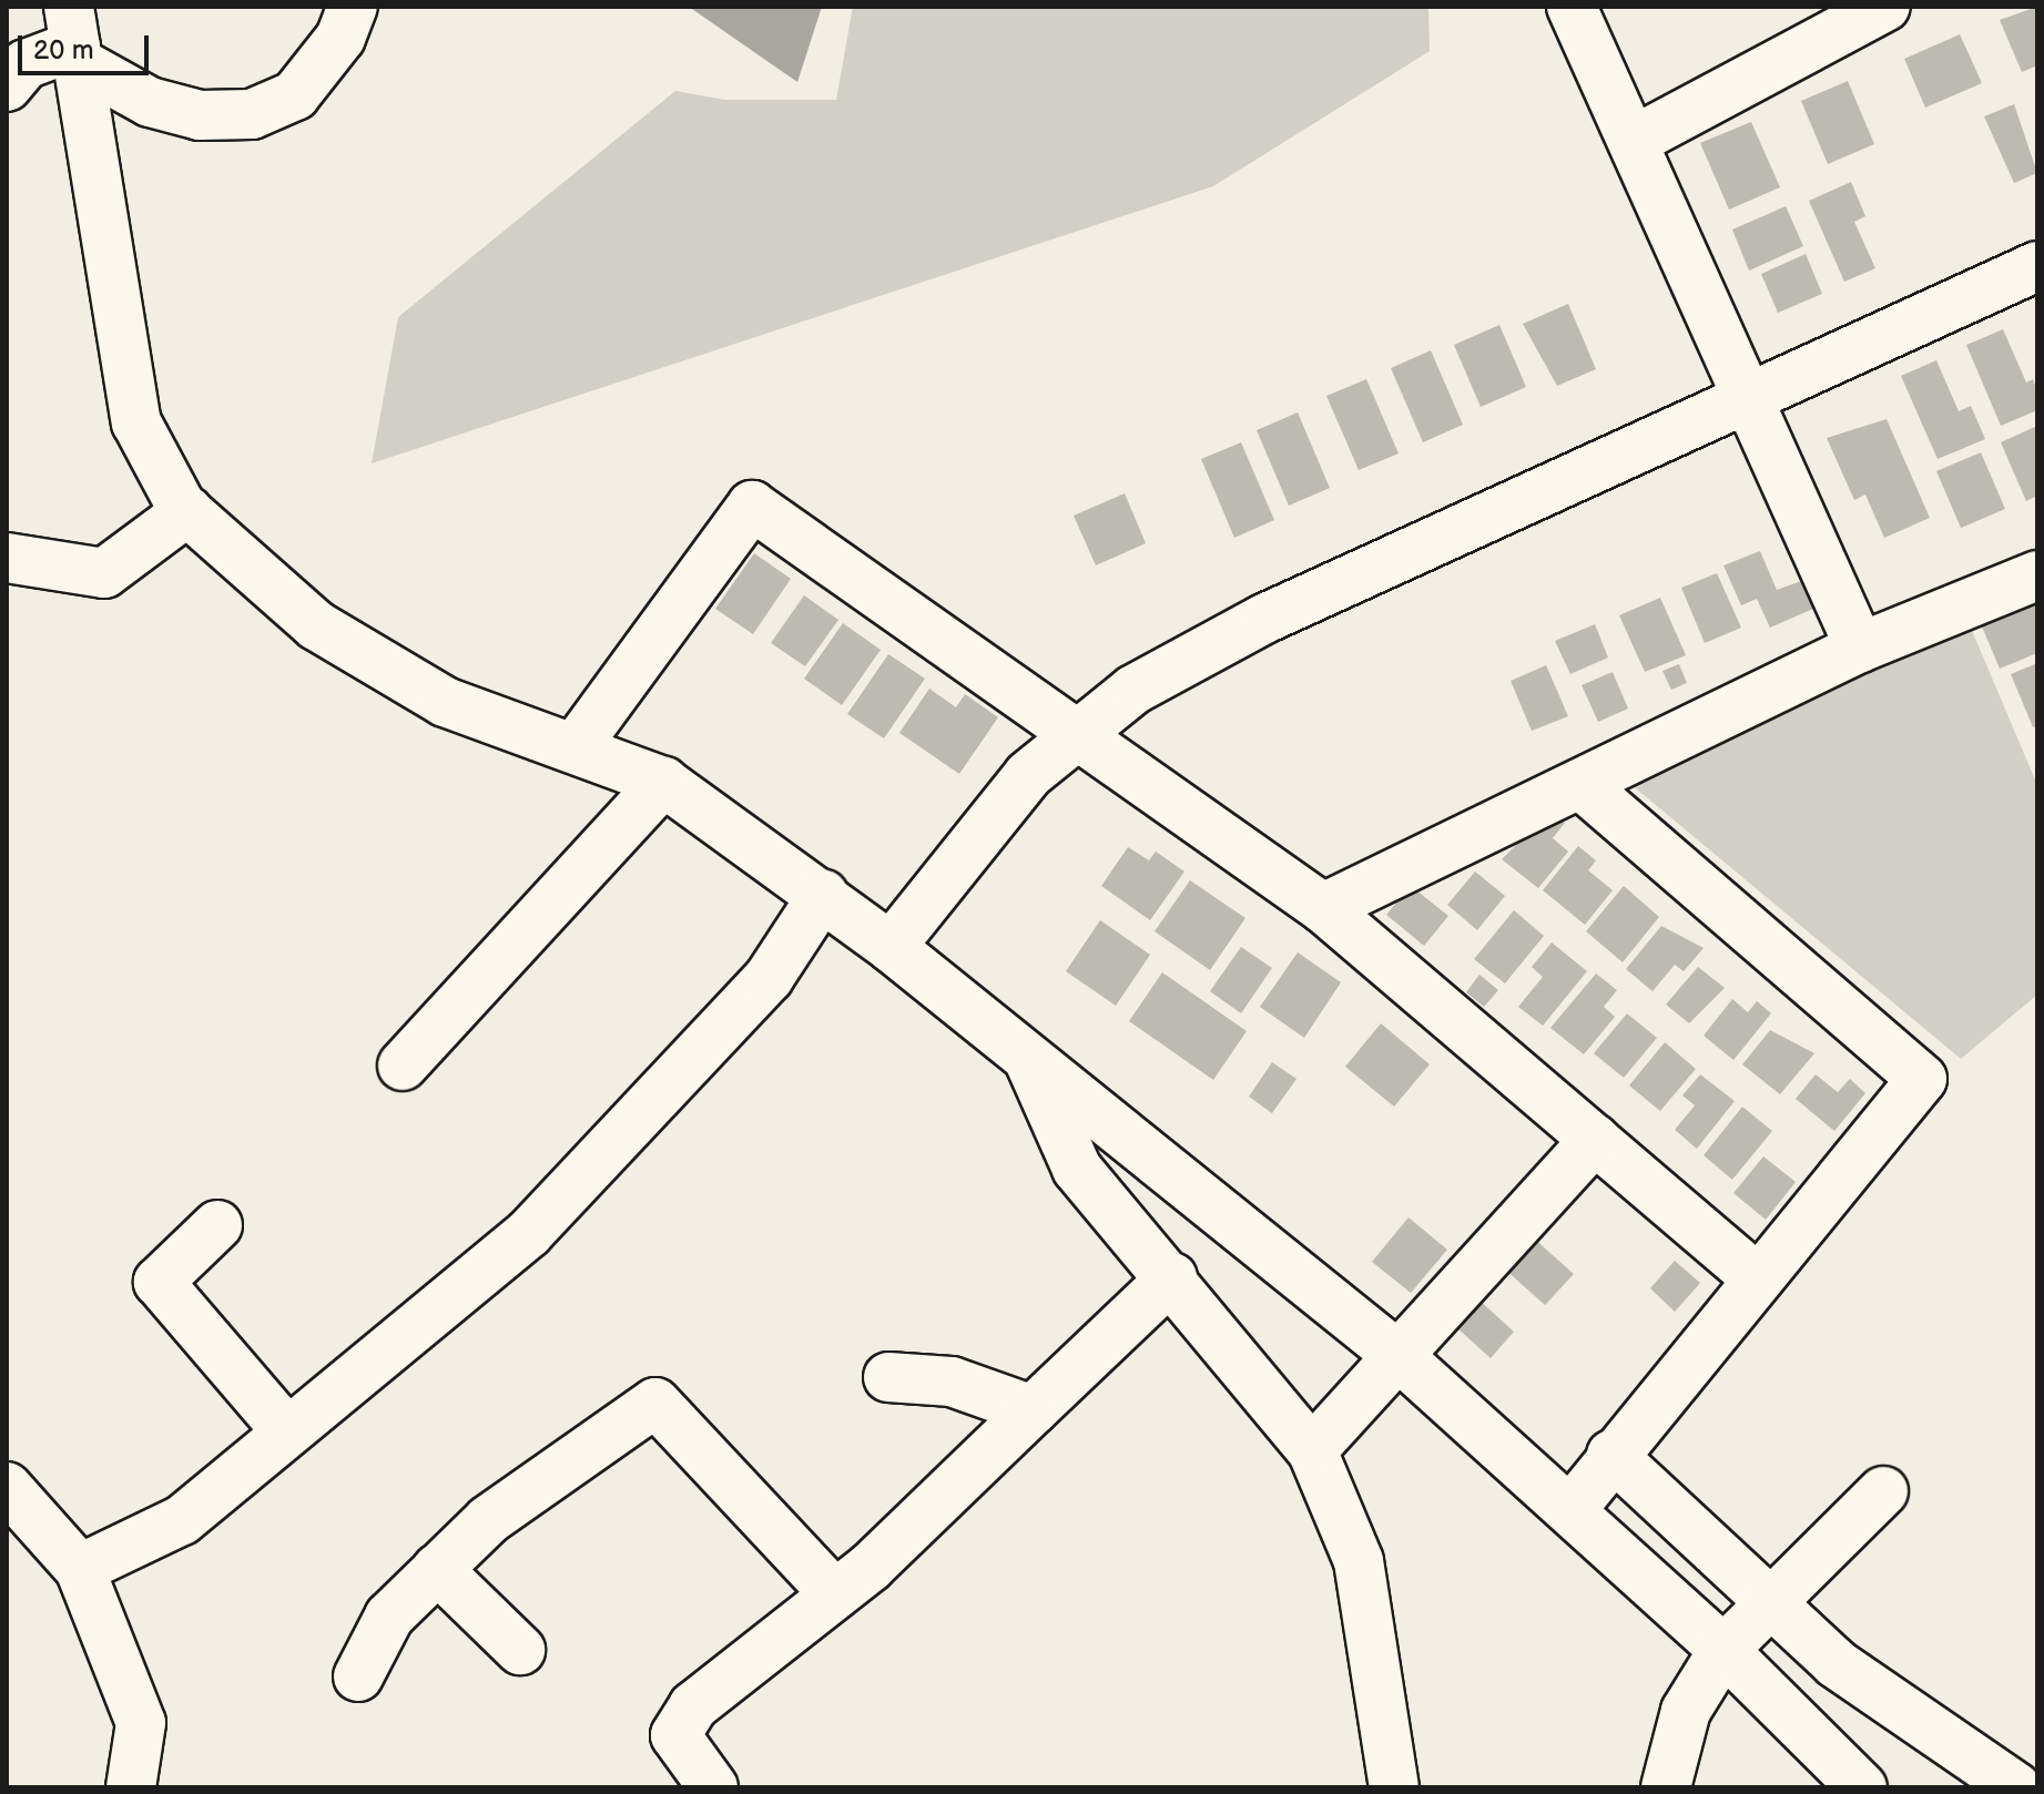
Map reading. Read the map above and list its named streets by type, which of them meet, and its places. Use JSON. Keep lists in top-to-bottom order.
{
  "scale_bar": "20 m"
}
